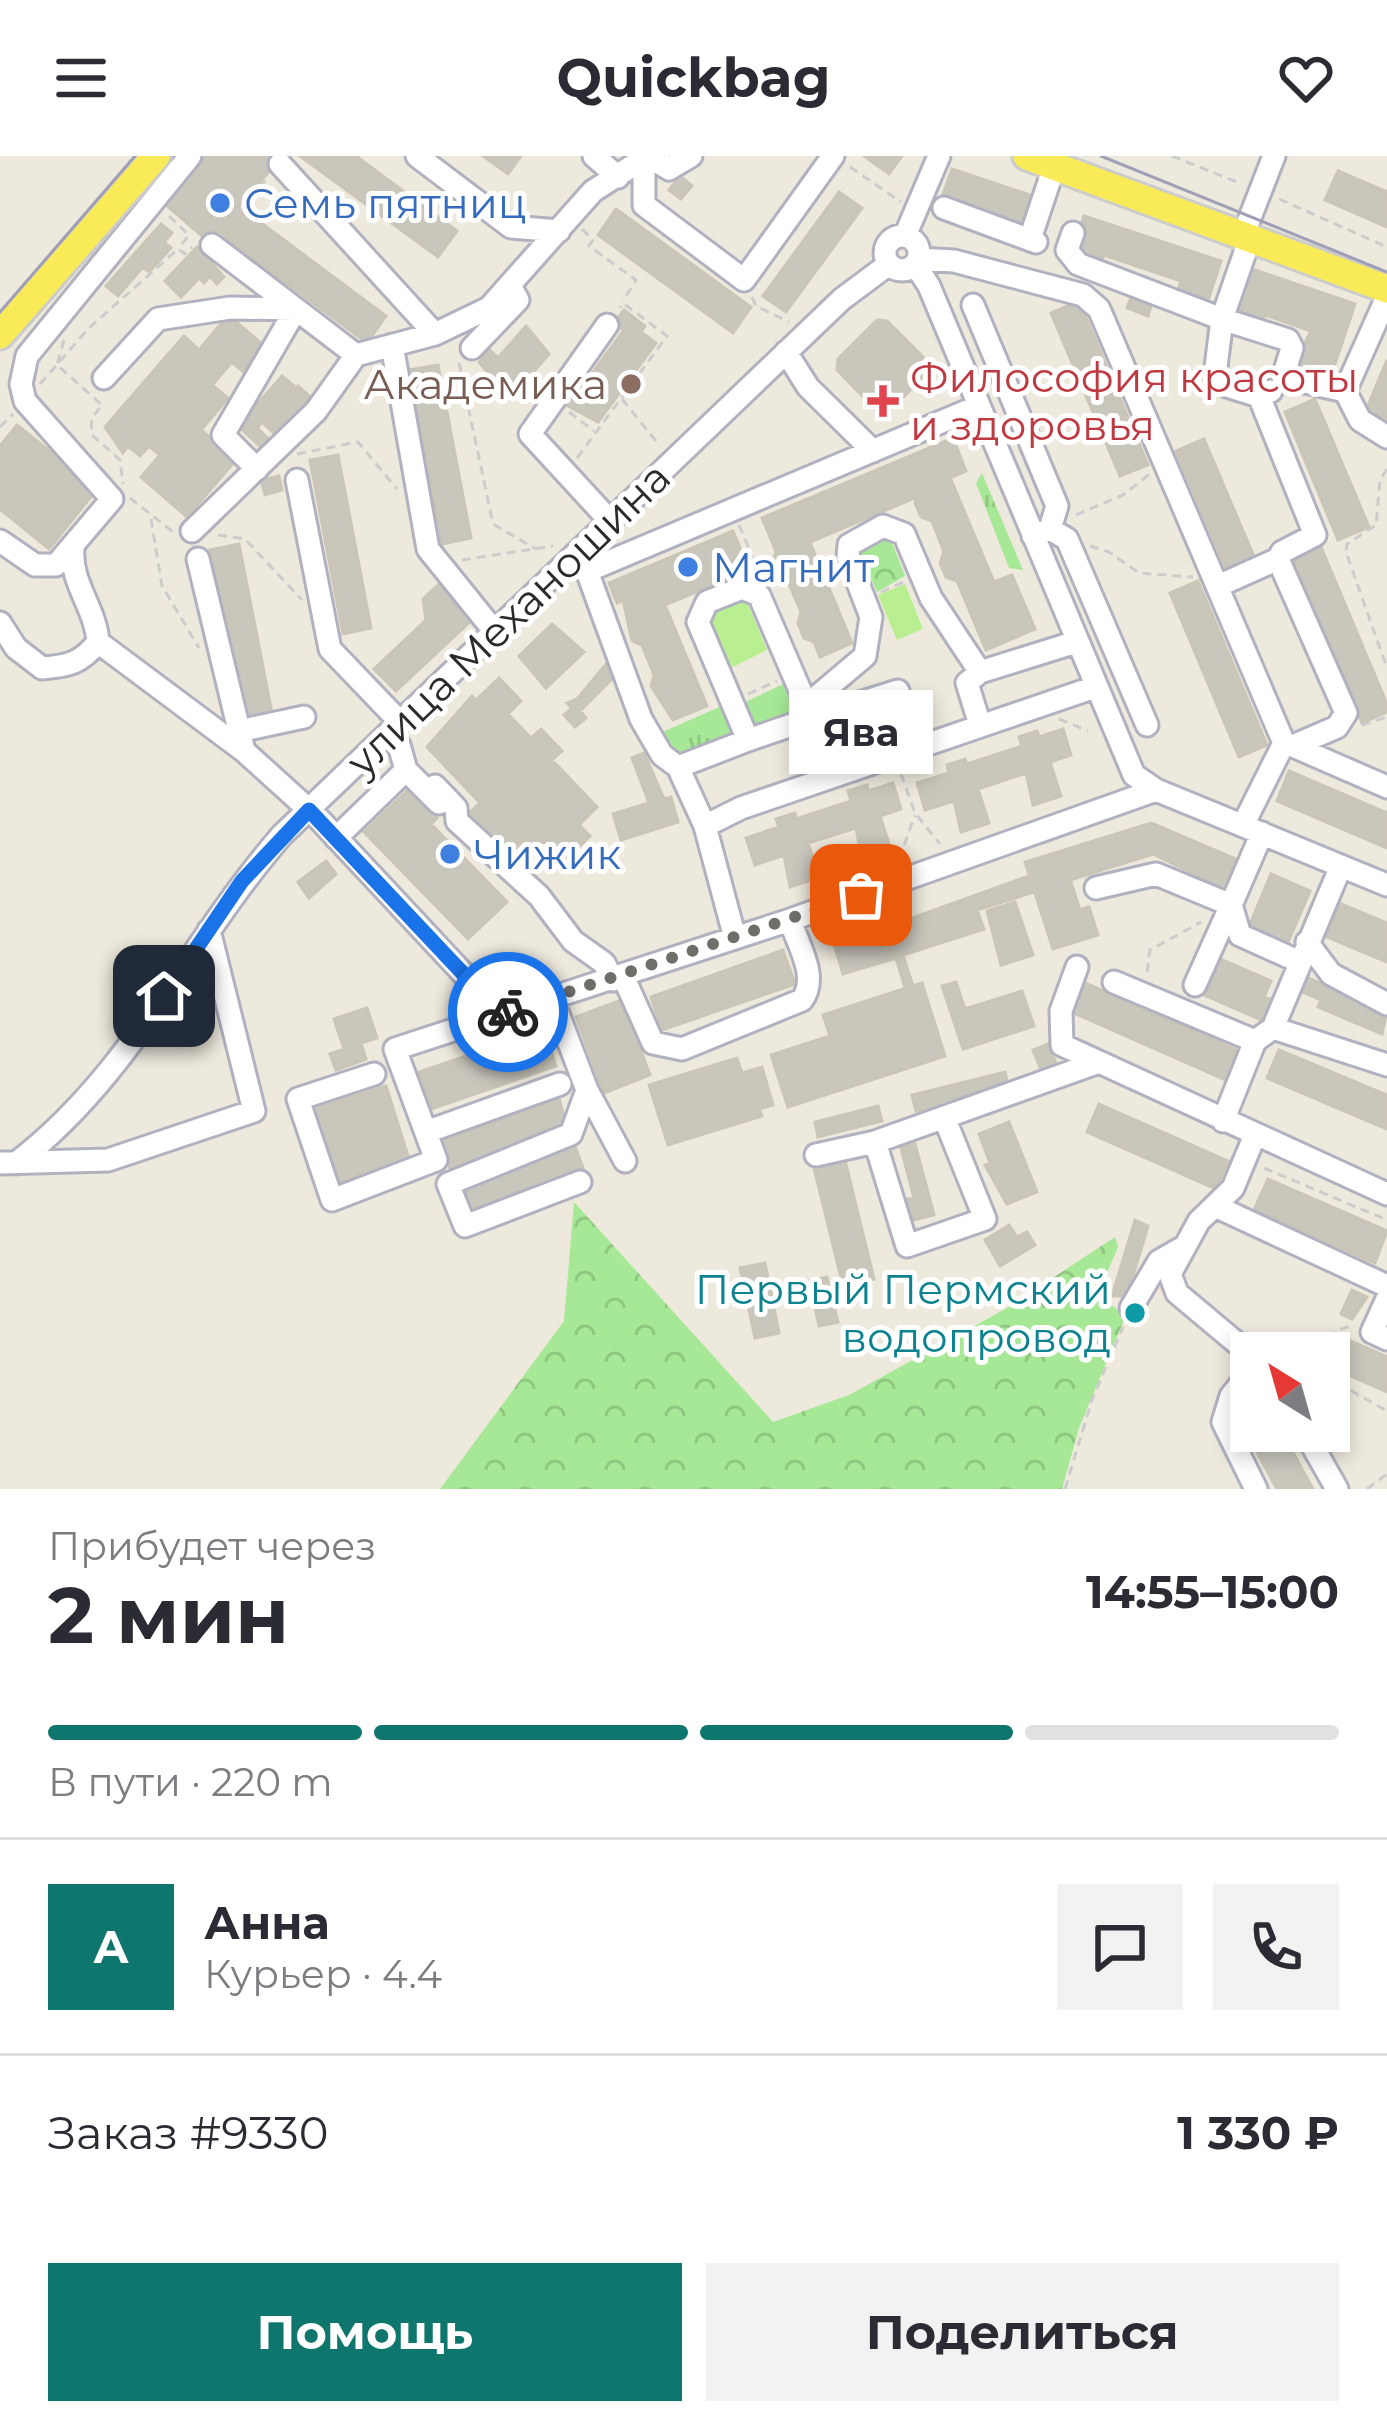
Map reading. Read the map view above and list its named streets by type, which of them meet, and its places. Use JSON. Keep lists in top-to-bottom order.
{
  "streets": {
    "street": ["улица Механошина"]
  },
  "places": {
    "other": [
      "Семь пятниц",
      "Академика",
      "Магнит",
      "Чижик",
      "Ява",
      "Первый Пермский водопровод"
    ],
    "health": ["Философия красоты и здоровья"]
  },
  "north": "top left",
  "page": {
    "header": "Quickbag",
    "bubble": "Ява",
    "heading": ["2 мин", "Прибудет через", "14:55–15:00"],
    "panel": [
      "Анна",
      "Курьер · 4.4",
      "Заказ #9330",
      "1 330 ₽"
    ],
    "bar": "В пути · 220 m",
    "round": "А",
    "buttons": ["Помощь", "Поделиться"]
  }
}
